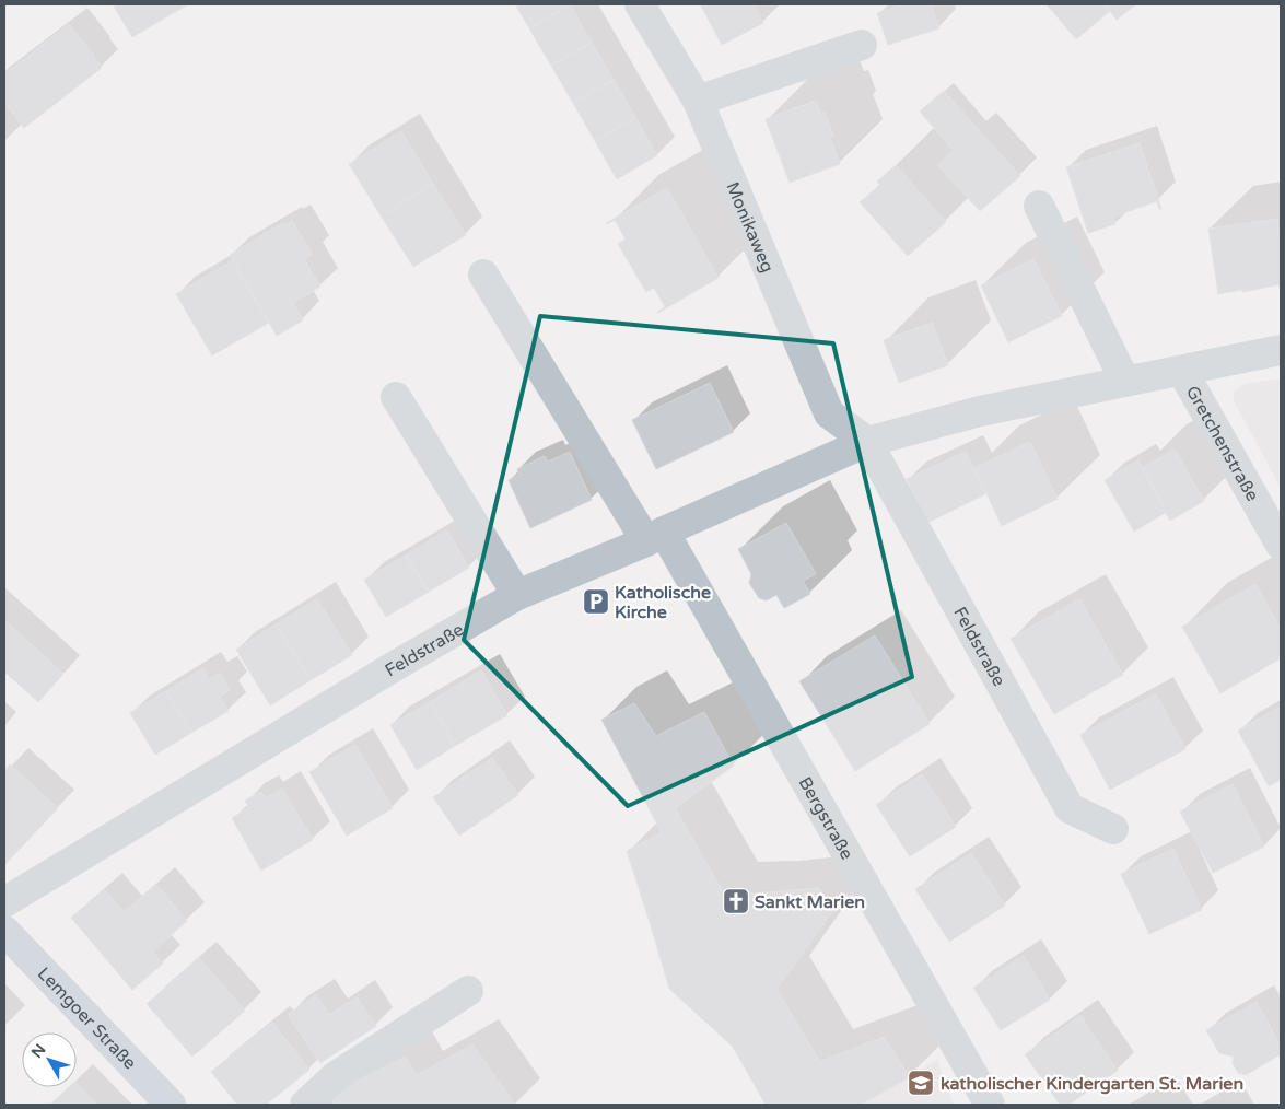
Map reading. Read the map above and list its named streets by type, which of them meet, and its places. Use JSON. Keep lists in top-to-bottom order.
{
  "streets": {
    "main road": ["Lemgoer Straße"],
    "street": [
      "Monikaweg",
      "Gretchenstraße",
      "Feldstraße",
      "Bergstraße"
    ]
  },
  "crossings": [
    ["Monikaweg", "Feldstraße"],
    ["Gretchenstraße", "Feldstraße"],
    ["Feldstraße", "Bergstraße"]
  ],
  "places": {
    "parking": ["Katholische Kirche"],
    "church": ["Sankt Marien"],
    "school or university": ["katholischer Kindergarten St. Marien"]
  },
  "north": "top left"
}
